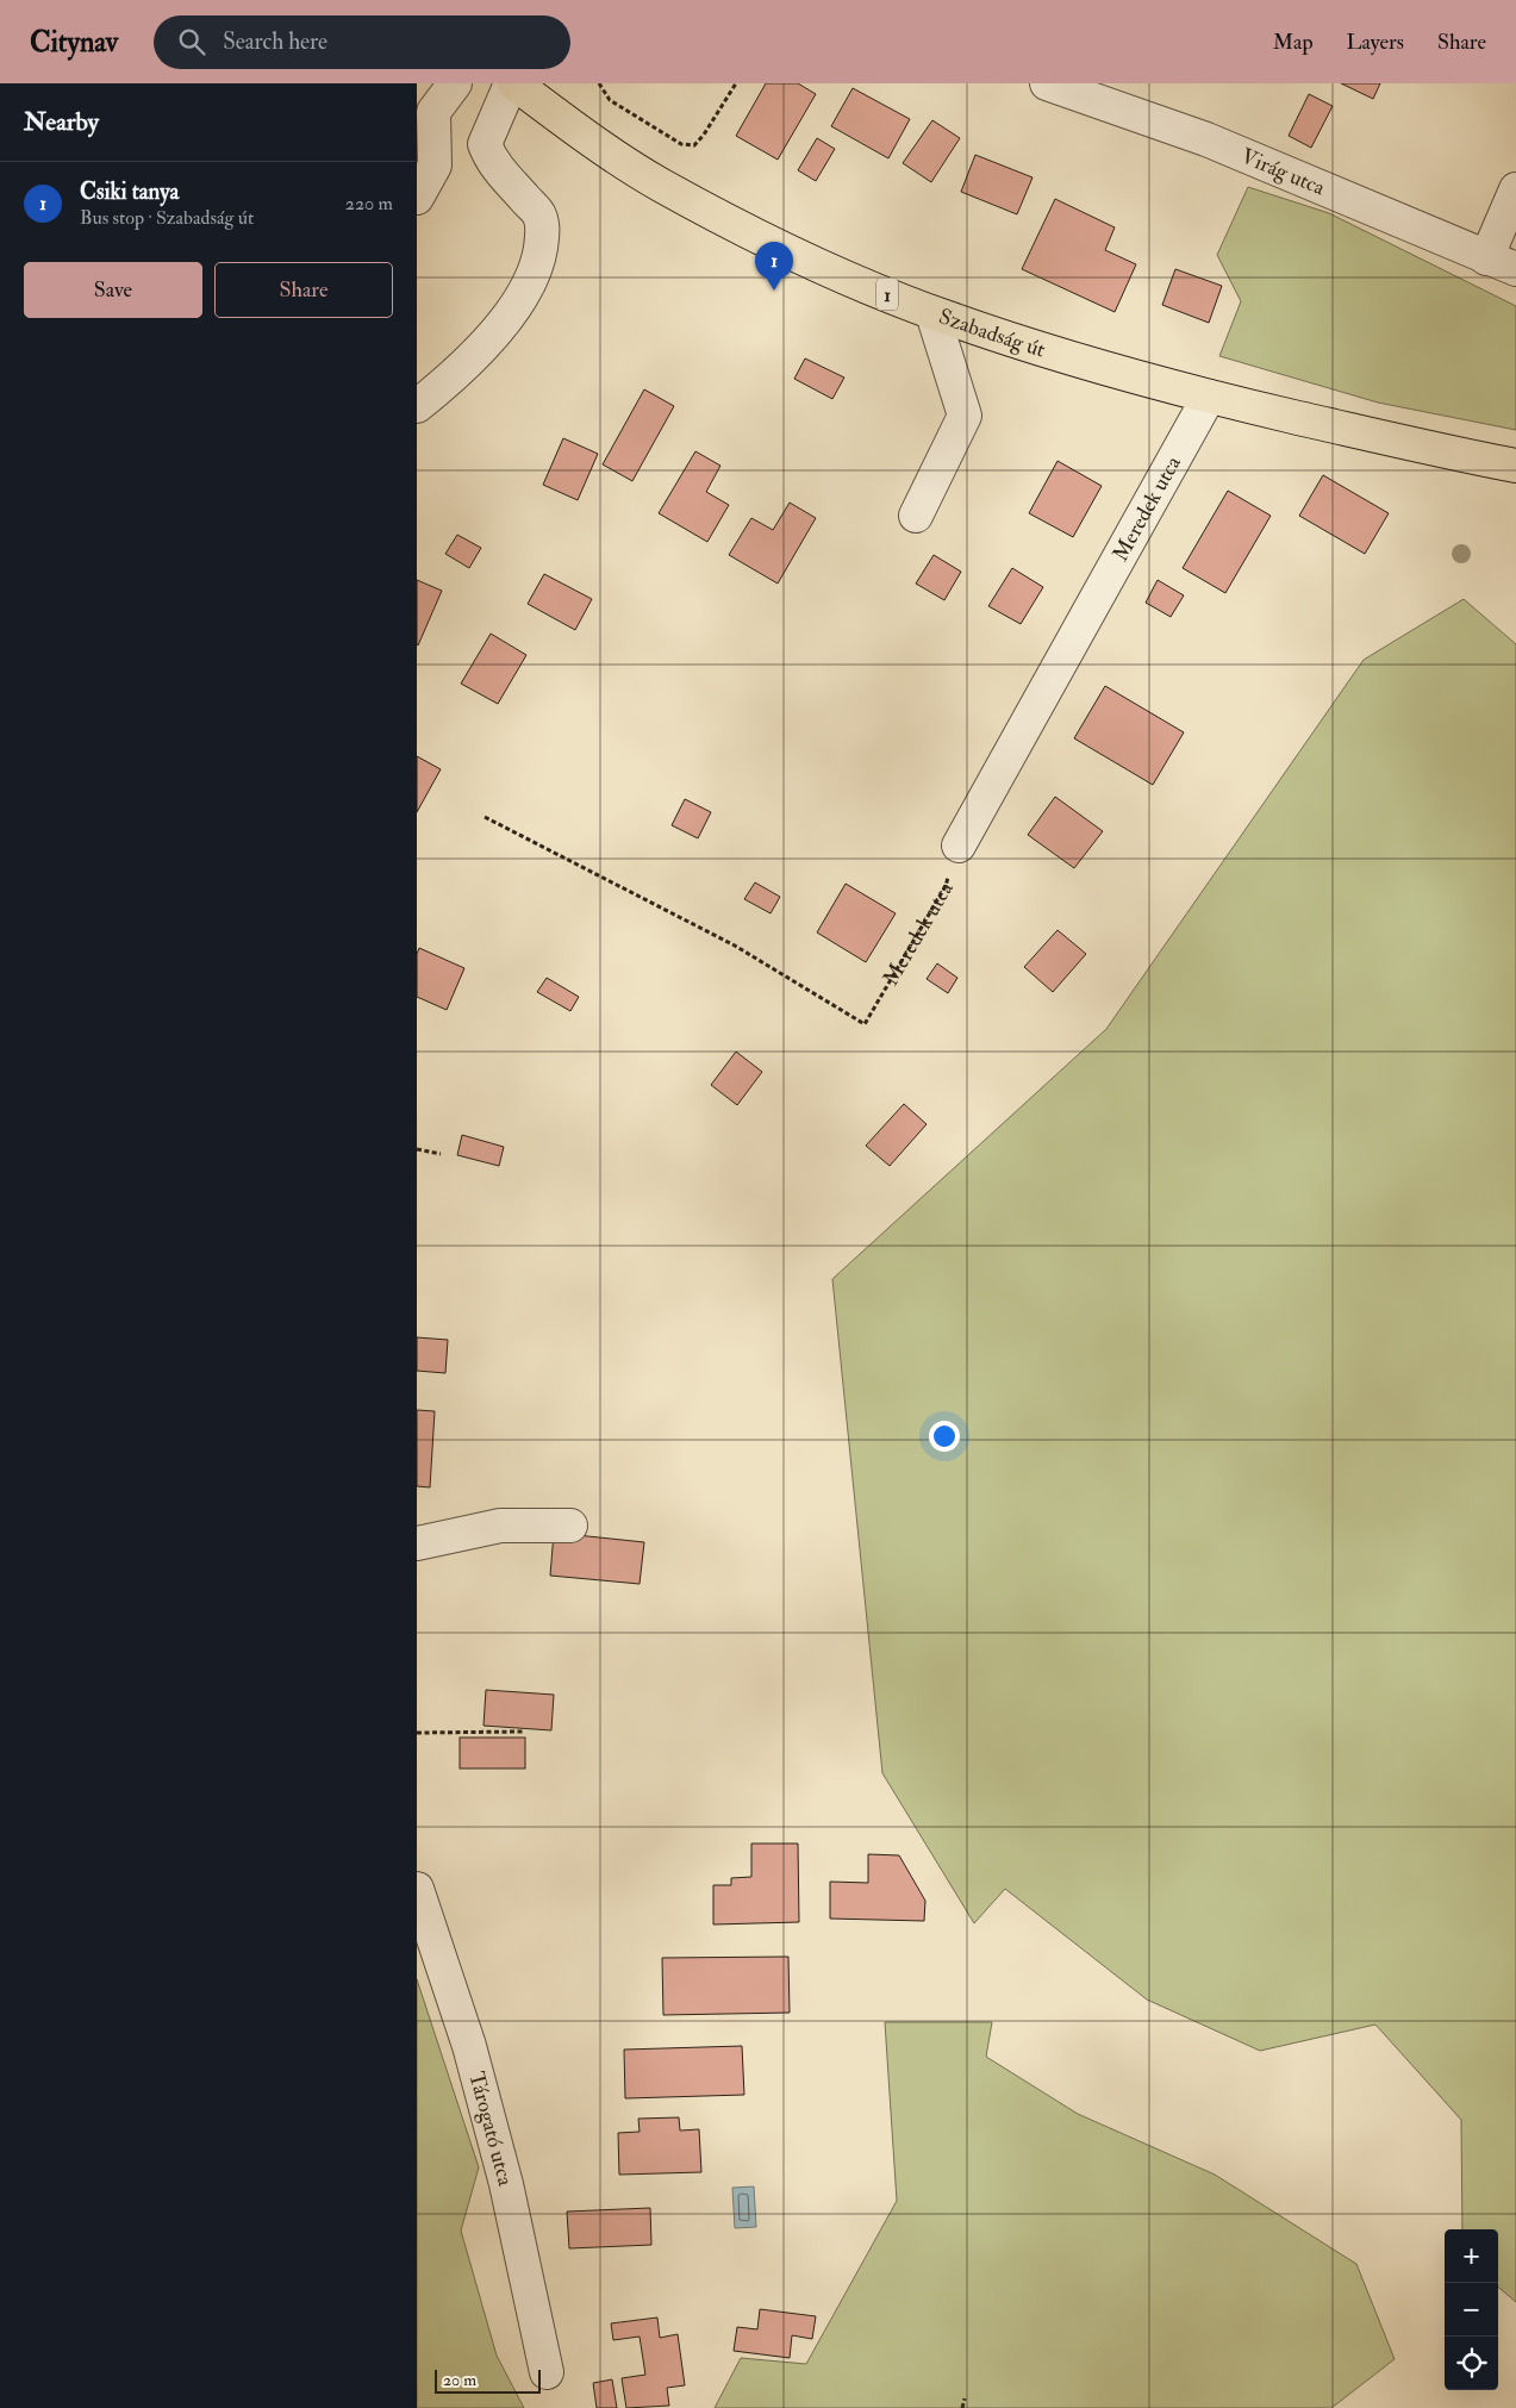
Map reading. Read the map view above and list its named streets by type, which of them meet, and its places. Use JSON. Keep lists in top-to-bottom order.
{
  "streets": {
    "main road": ["1", "Szabadság út"],
    "street": ["Virág utca", "Meredek utca", "Tárogató utca"]
  },
  "crossings": [
    ["Szabadság út", "Meredek utca"]
  ],
  "scale_bar": "20 m",
  "page": {
    "header": "Citynav",
    "search": "Search here",
    "nav": ["Map", "Layers", "Share"],
    "heading": "Nearby",
    "list": [
      {
        "mark": "1",
        "name": "Csiki tanya",
        "note": "Bus stop · Szabadság út",
        "value": "220 m"
      }
    ],
    "pins": "1",
    "buttons": ["Save", "Share"],
    "map_buttons": ["+", "−"],
    "scale": "20 m"
  }
}
